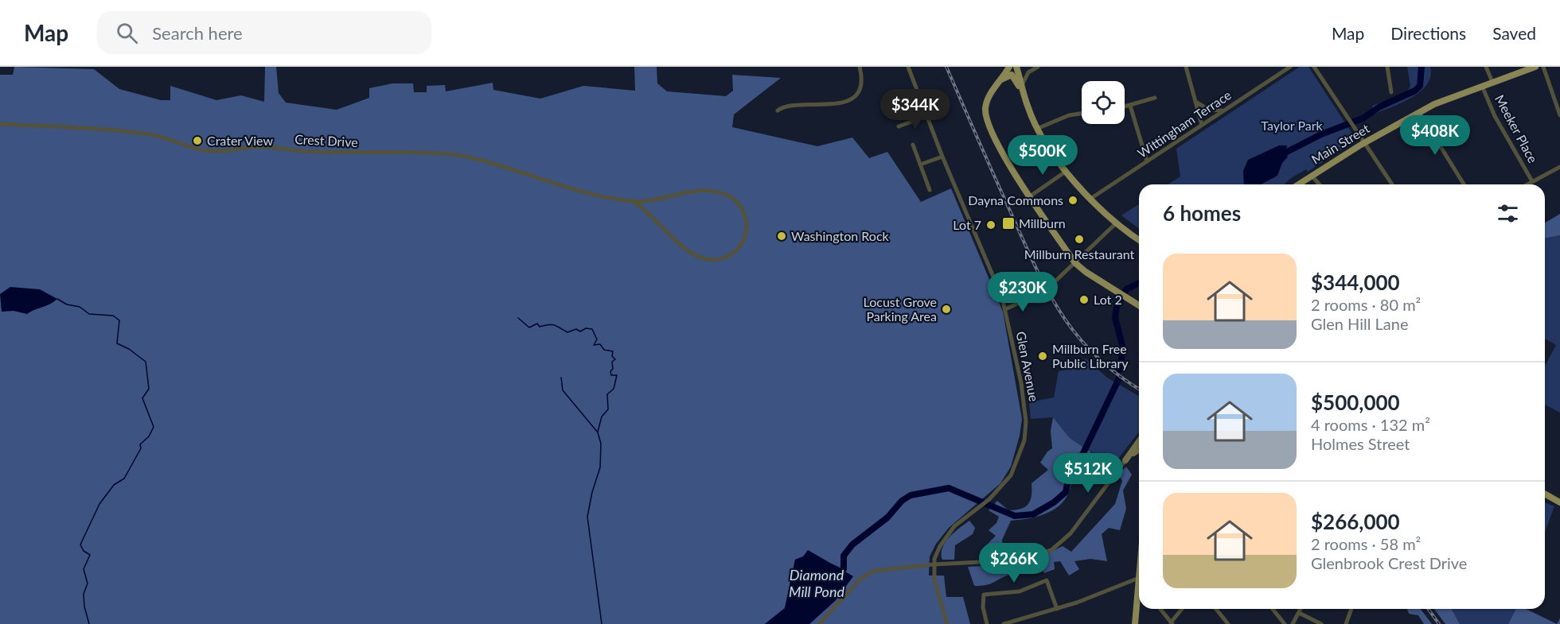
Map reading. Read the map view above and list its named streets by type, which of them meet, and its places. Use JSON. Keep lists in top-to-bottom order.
{
  "streets": {
    "main road": ["Main Street"],
    "street": [
      "Wittingham Terrace",
      "Meeker Place",
      "Crest Drive",
      "Glen Avenue"
    ]
  },
  "crossings": [
    ["Meeker Place", "Main Street"]
  ],
  "water": ["Diamond Mill Pond"],
  "parks": ["Taylor Park"],
  "places": {
    "other": [
      "Crater View",
      "Dayna Commons",
      "Lot 7",
      "Washington Rock",
      "Millburn Restaurant",
      "Lot 2",
      "Locust Grove Parking Area",
      "Millburn Free Public Library"
    ],
    "transit": ["Millburn"]
  },
  "page": {
    "header": "Map",
    "search": "Search here",
    "nav": ["Map", "Directions", "Saved"],
    "price": [
      "$344K",
      "$408K",
      "$500K",
      "$230K",
      "$512K",
      "$266K"
    ],
    "heading": "6 homes",
    "list": [
      {
        "name": "$344,000",
        "note": "2 rooms · 80 m² · Glen Hill Lane"
      },
      {
        "name": "$500,000",
        "note": "4 rooms · 132 m² · Holmes Street"
      },
      {
        "name": "$266,000",
        "note": "2 rooms · 58 m² · Glenbrook Crest Drive"
      }
    ]
  }
}
